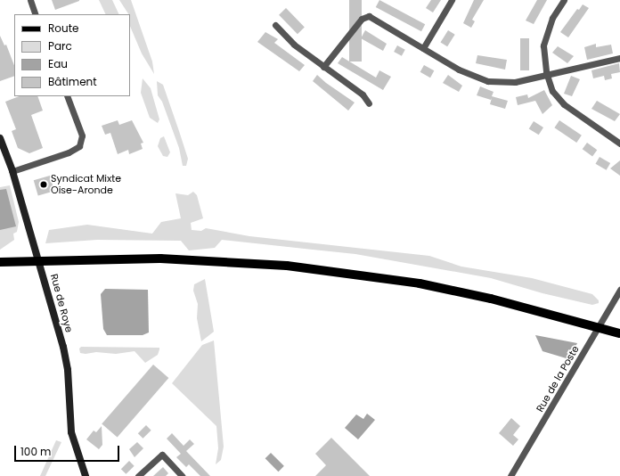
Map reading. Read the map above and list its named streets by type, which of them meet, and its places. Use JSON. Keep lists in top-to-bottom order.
{
  "streets": {
    "main road": ["Rue de Roye"],
    "street": ["Rue de la Poste"]
  },
  "places": ["Syndicat Mixte Oise-Aronde"],
  "legend": [
    "Route",
    "Parc",
    "Eau",
    "Bâtiment"
  ],
  "scale_bar": "100 m"
}
